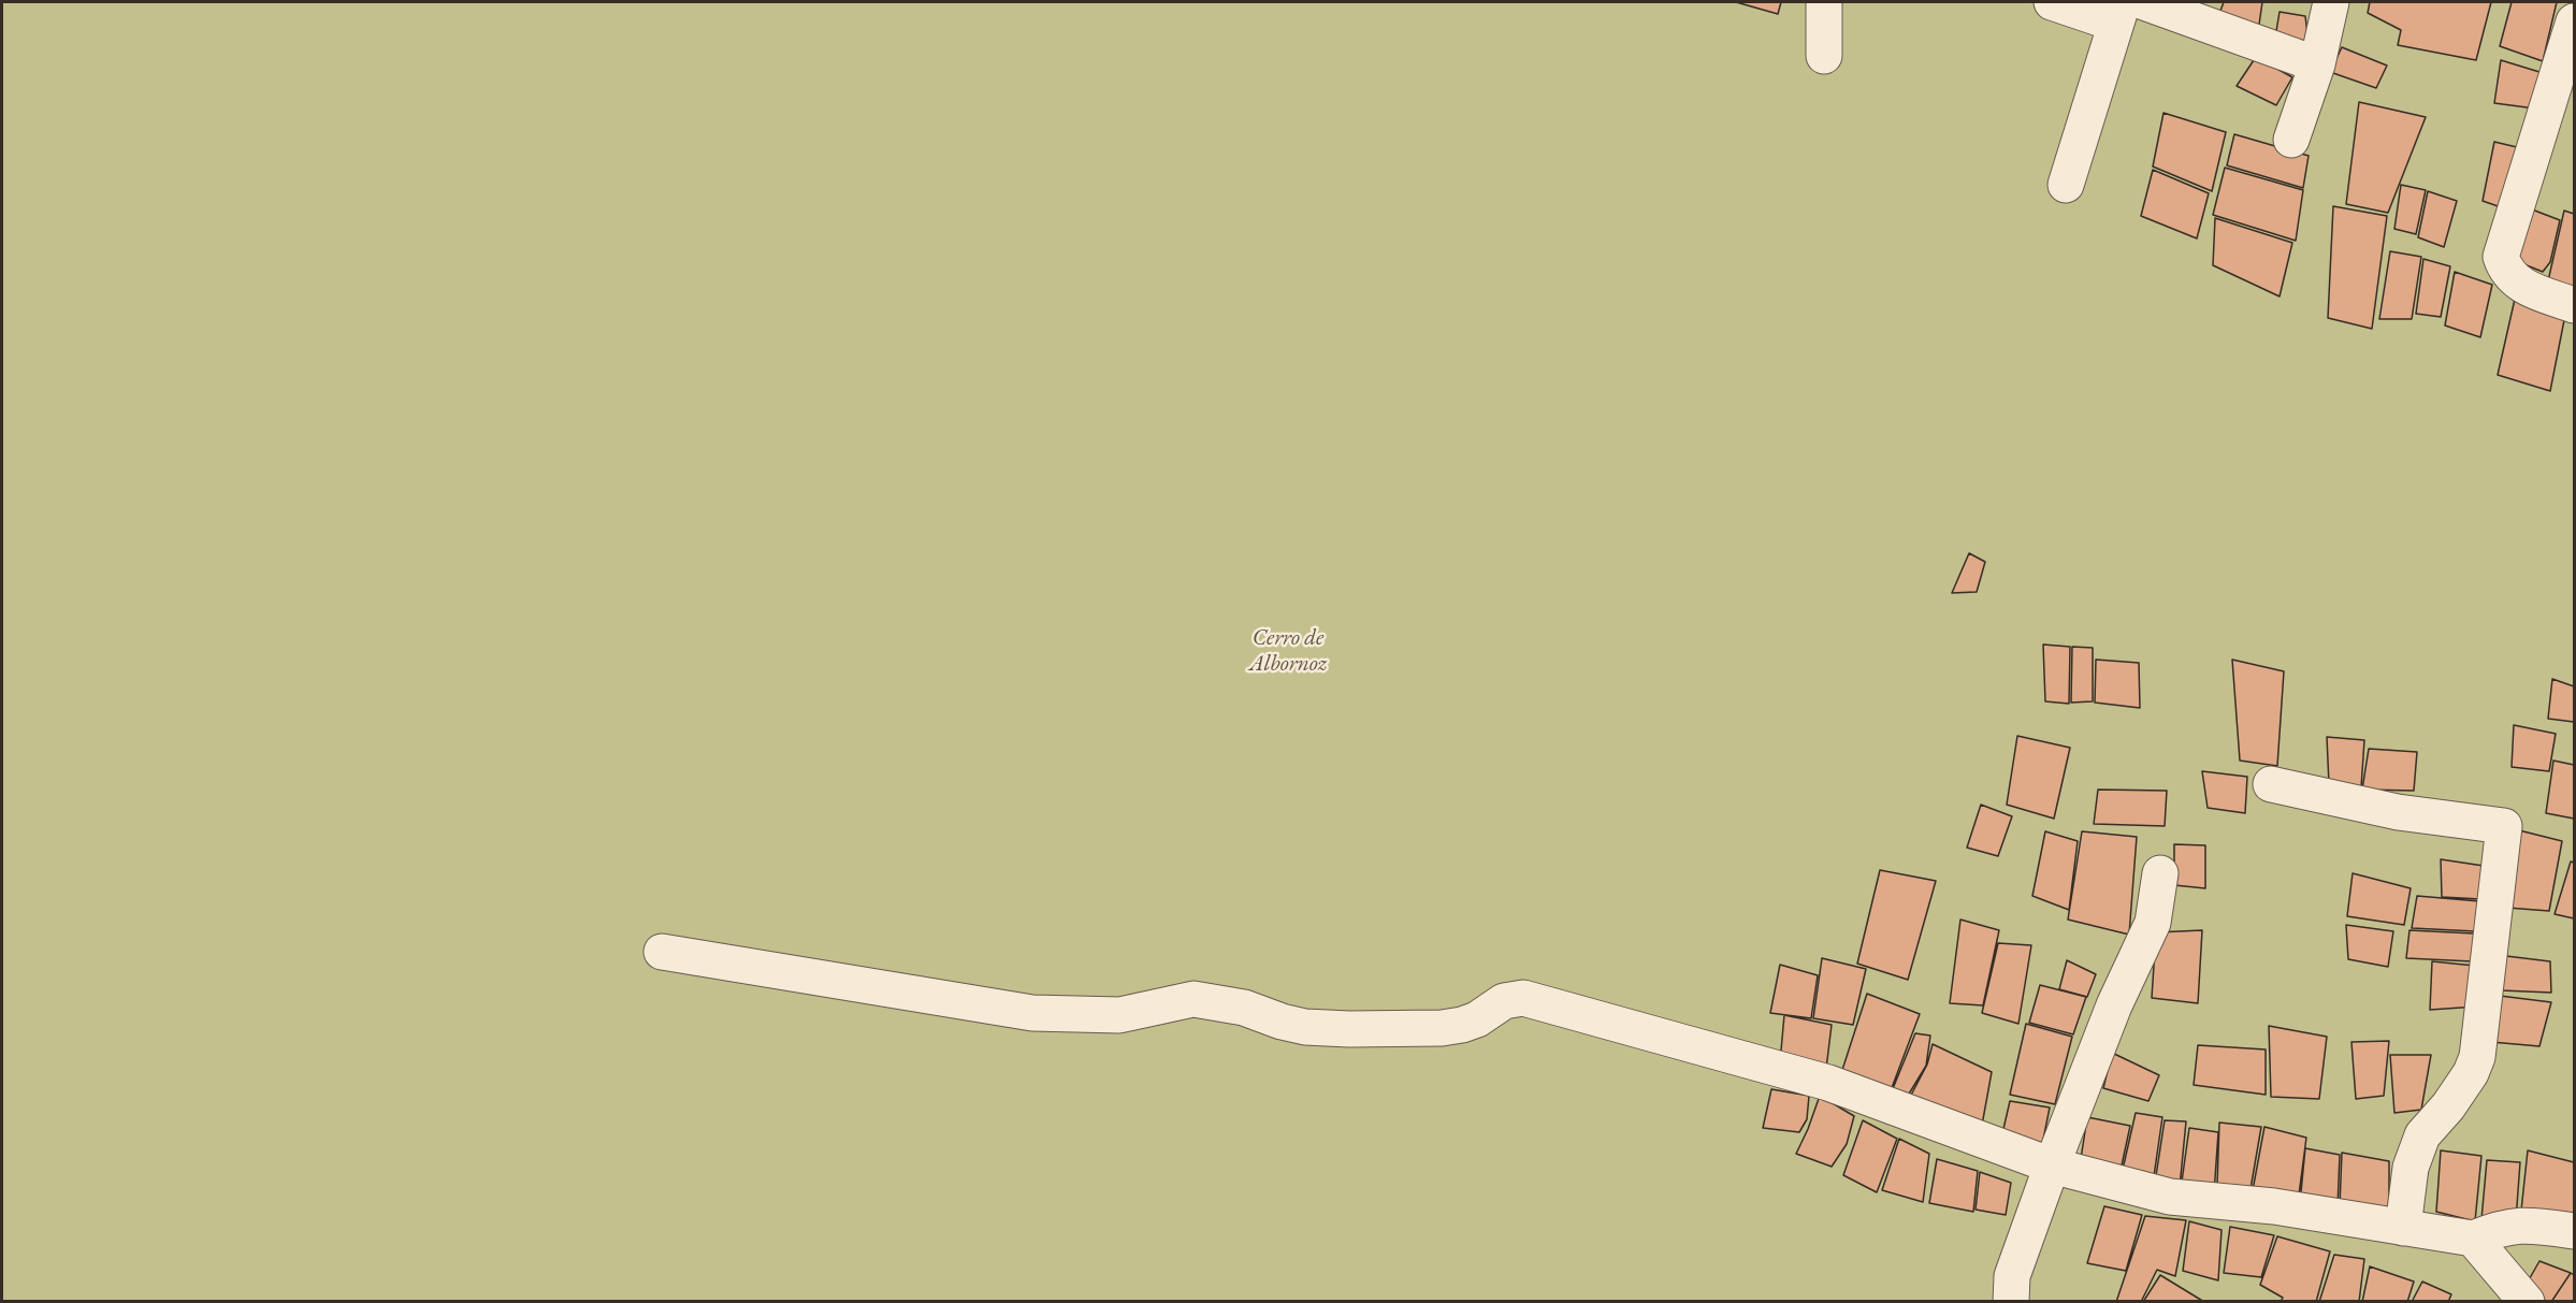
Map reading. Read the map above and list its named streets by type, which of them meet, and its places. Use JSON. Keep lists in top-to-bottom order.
{
  "parks": ["Cerro de Albornoz"]
}
